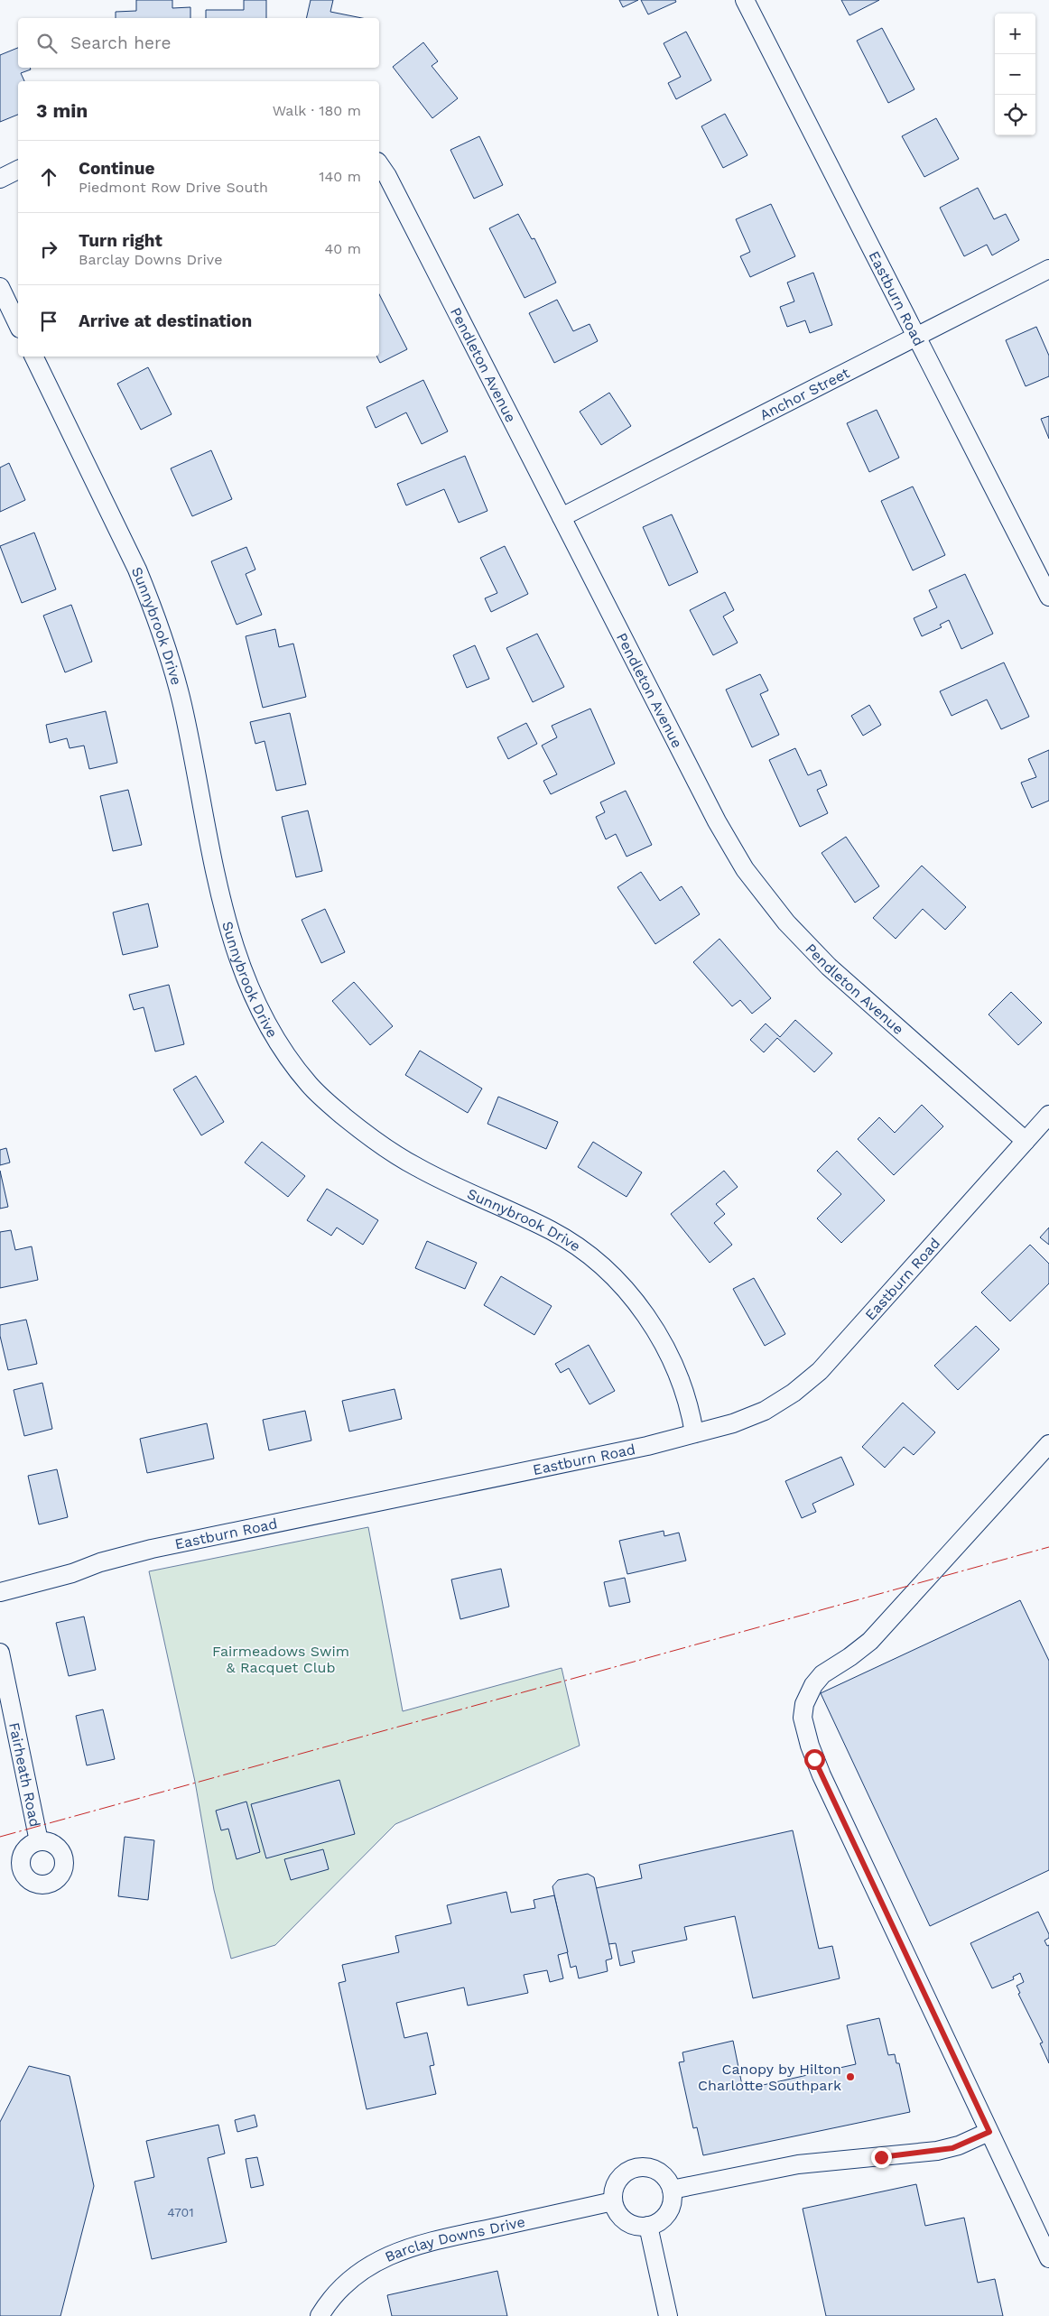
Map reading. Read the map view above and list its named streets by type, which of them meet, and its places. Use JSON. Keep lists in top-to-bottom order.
{
  "streets": {
    "street": [
      "Eastburn Road",
      "Pendleton Avenue",
      "Anchor Street",
      "Sunnybrook Drive",
      "Fairheath Road",
      "Barclay Downs Drive"
    ]
  },
  "crossings": [
    ["Eastburn Road", "Pendleton Avenue"],
    ["Eastburn Road", "Anchor Street"],
    ["Eastburn Road", "Sunnybrook Drive"],
    ["Pendleton Avenue", "Anchor Street"]
  ],
  "parks": ["Fairmeadows Swim & Racquet Club"],
  "places": ["Canopy by Hilton Charlotte Southpark"],
  "house_numbers": ["4701"],
  "page": {
    "map_buttons": ["+", "−"],
    "search": "Search here",
    "heading": ["3 min", "Walk · 180 m"],
    "list": [
      ["Continue", "Piedmont Row Drive South", "140 m"],
      ["Turn right", "Barclay Downs Drive", "40 m"],
      "Arrive at destination"
    ]
  }
}
